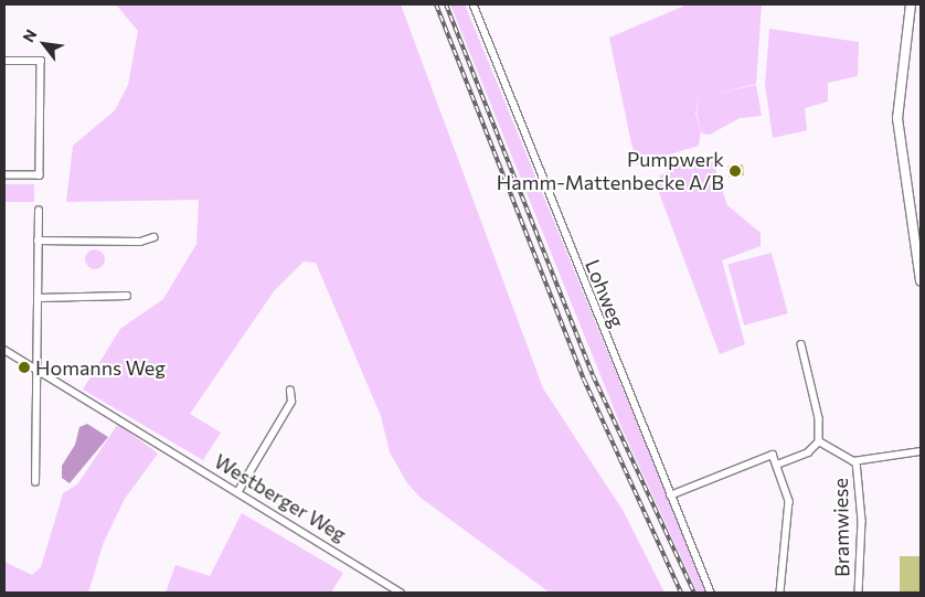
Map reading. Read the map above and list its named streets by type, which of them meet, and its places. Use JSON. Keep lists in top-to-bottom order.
{
  "streets": {
    "street": ["Lohweg", "Westberger Weg", "Bramwiese"]
  },
  "places": ["Pumpwerk Hamm-Mattenbecke A/B", "Homanns Weg"],
  "north": "top left"
}
